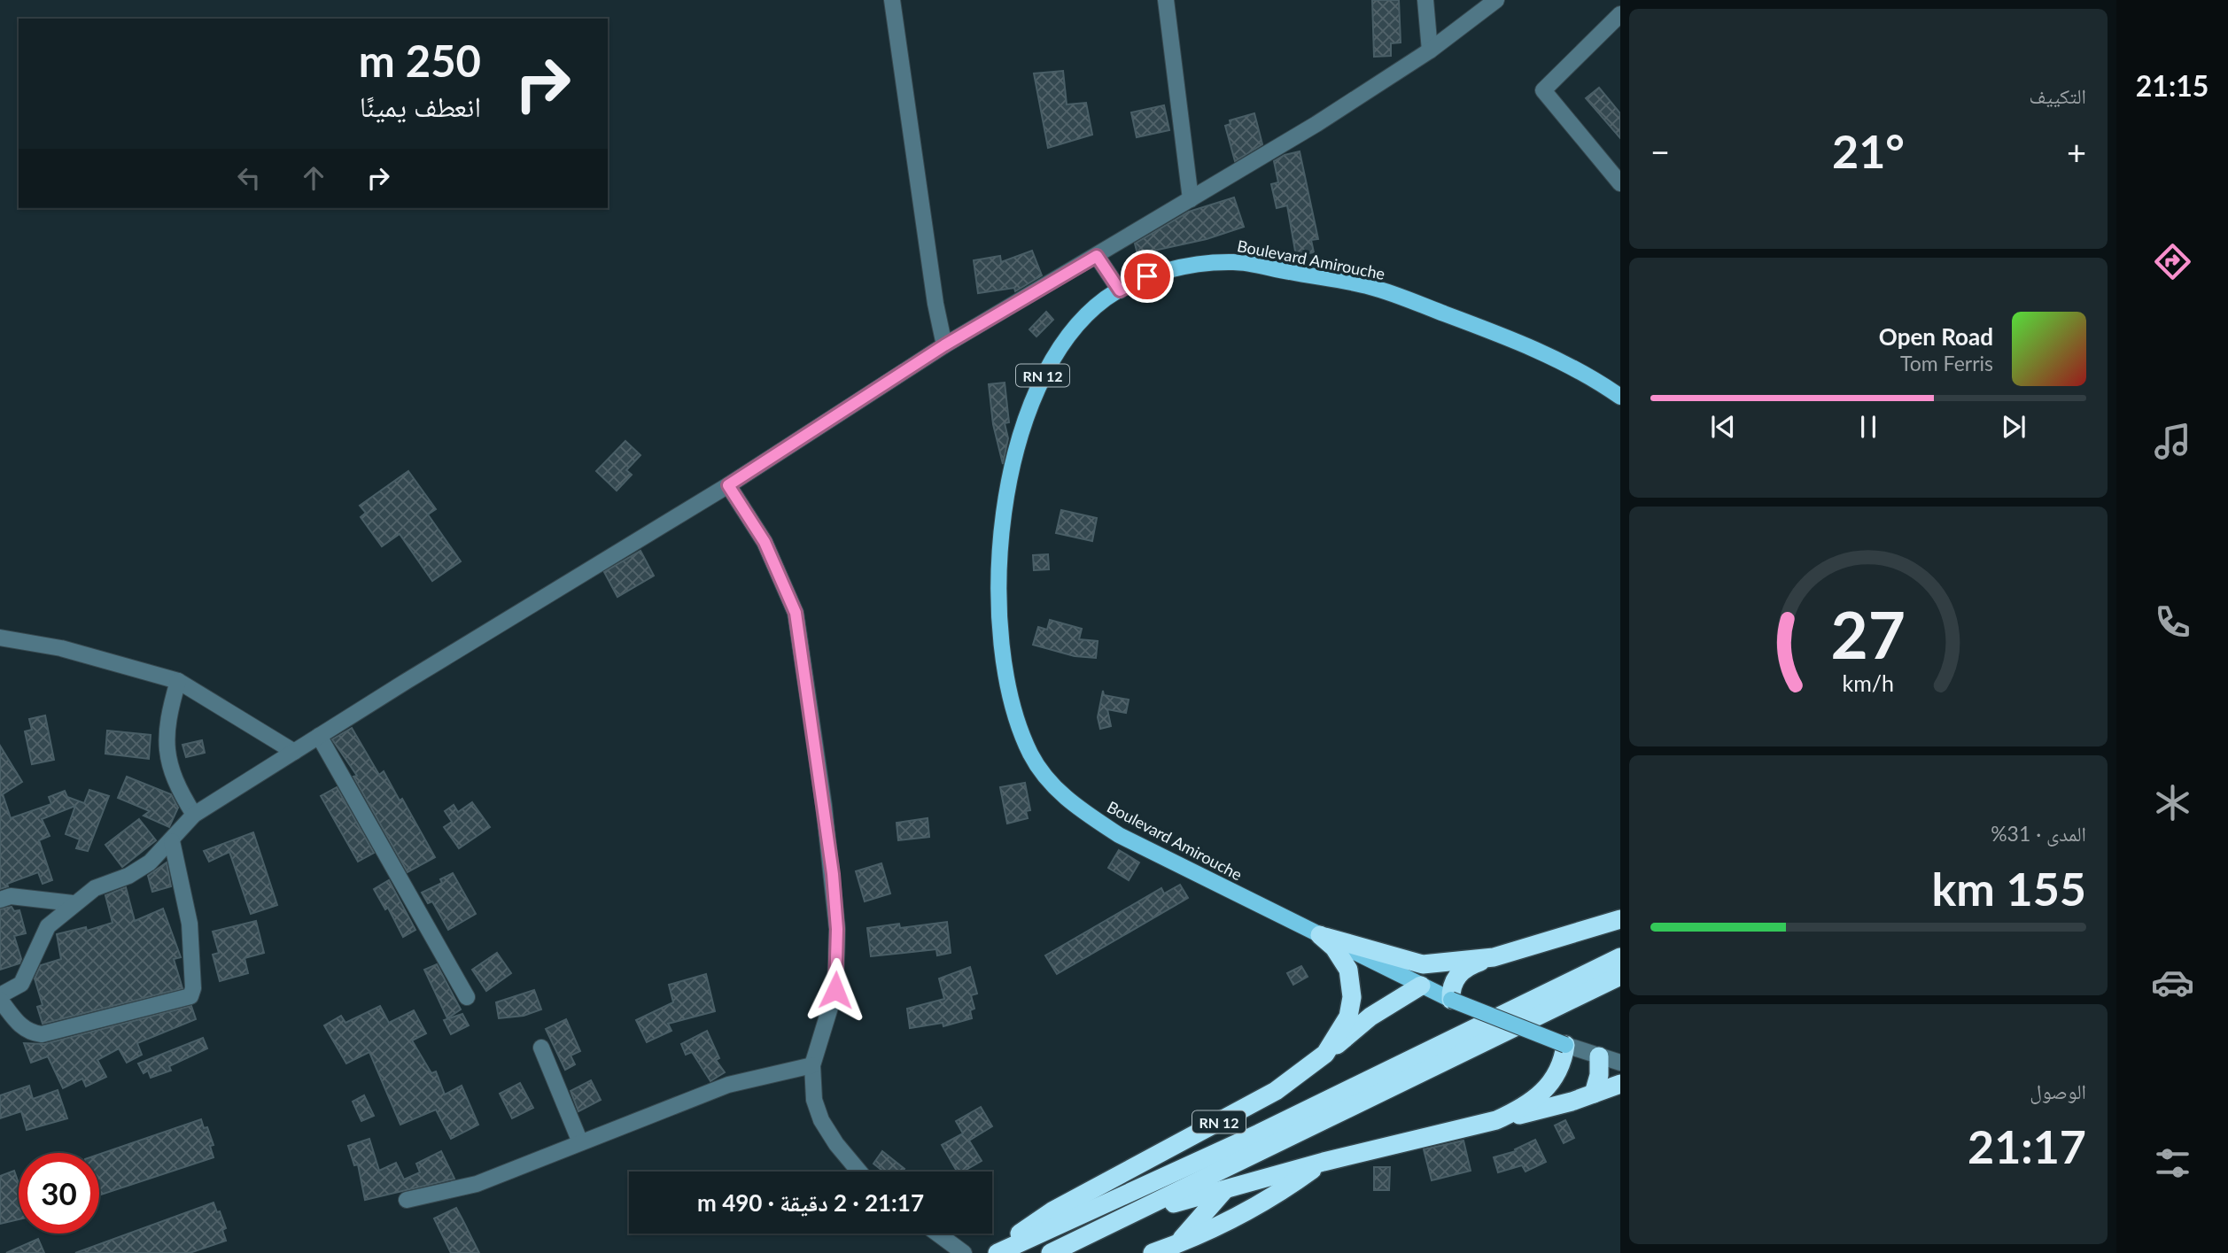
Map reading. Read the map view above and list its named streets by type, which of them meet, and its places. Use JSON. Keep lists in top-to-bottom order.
{
  "streets": {
    "highway": ["RN 12"],
    "main road": ["Boulevard Amirouche"]
  },
  "crossings": [
    ["Boulevard Amirouche", "RN 12"]
  ],
  "page": {
    "tabs": "21:15",
    "tile": [
      "التكييف",
      ["المدى · 31%", "155 km"],
      ["الوصول", "21:17"]
    ],
    "turn": ["250 m", "انعطف يمينًا"],
    "heat": ["−", "21°", "+"],
    "song": ["Open Road", "Tom Ferris"],
    "limit": "30",
    "trip": "21:17 · 2 دقيقة · 490 m",
    "gauge": ["27", "km/h"]
  }
}
